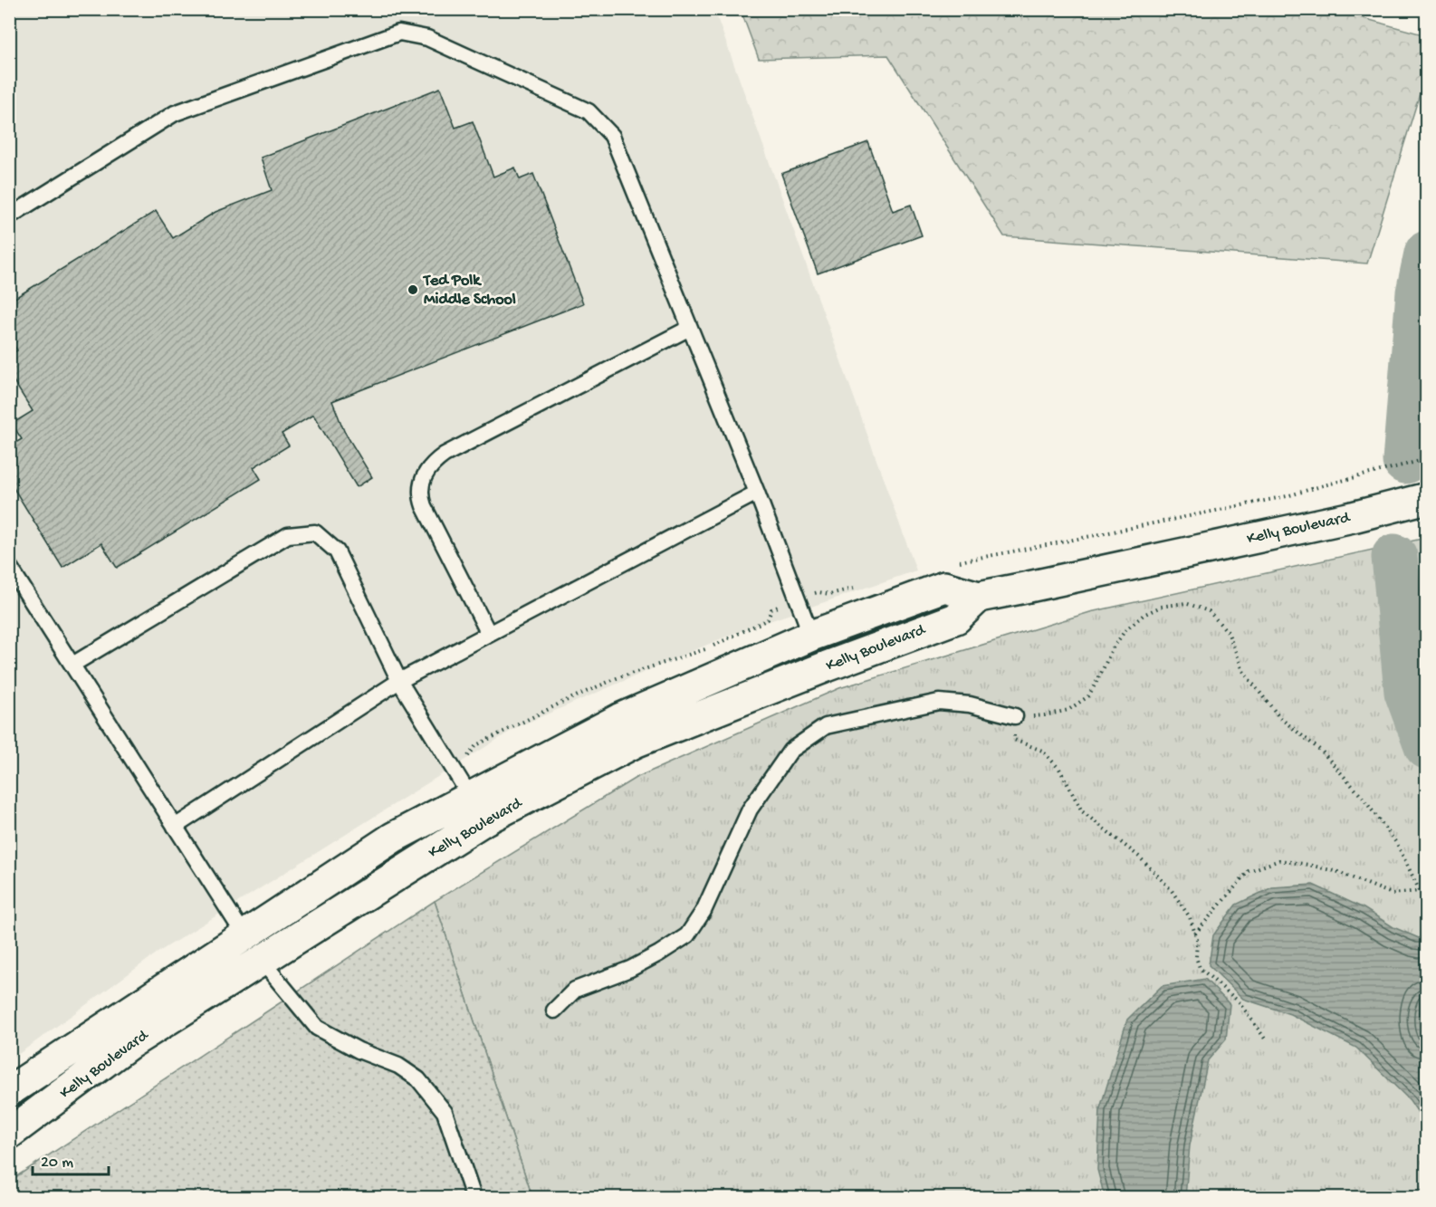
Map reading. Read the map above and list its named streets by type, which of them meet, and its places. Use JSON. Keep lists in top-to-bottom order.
{
  "streets": {
    "street": ["Kelly Boulevard"]
  },
  "places": ["Ted Polk Middle School"],
  "scale_bar": "20 m"
}
